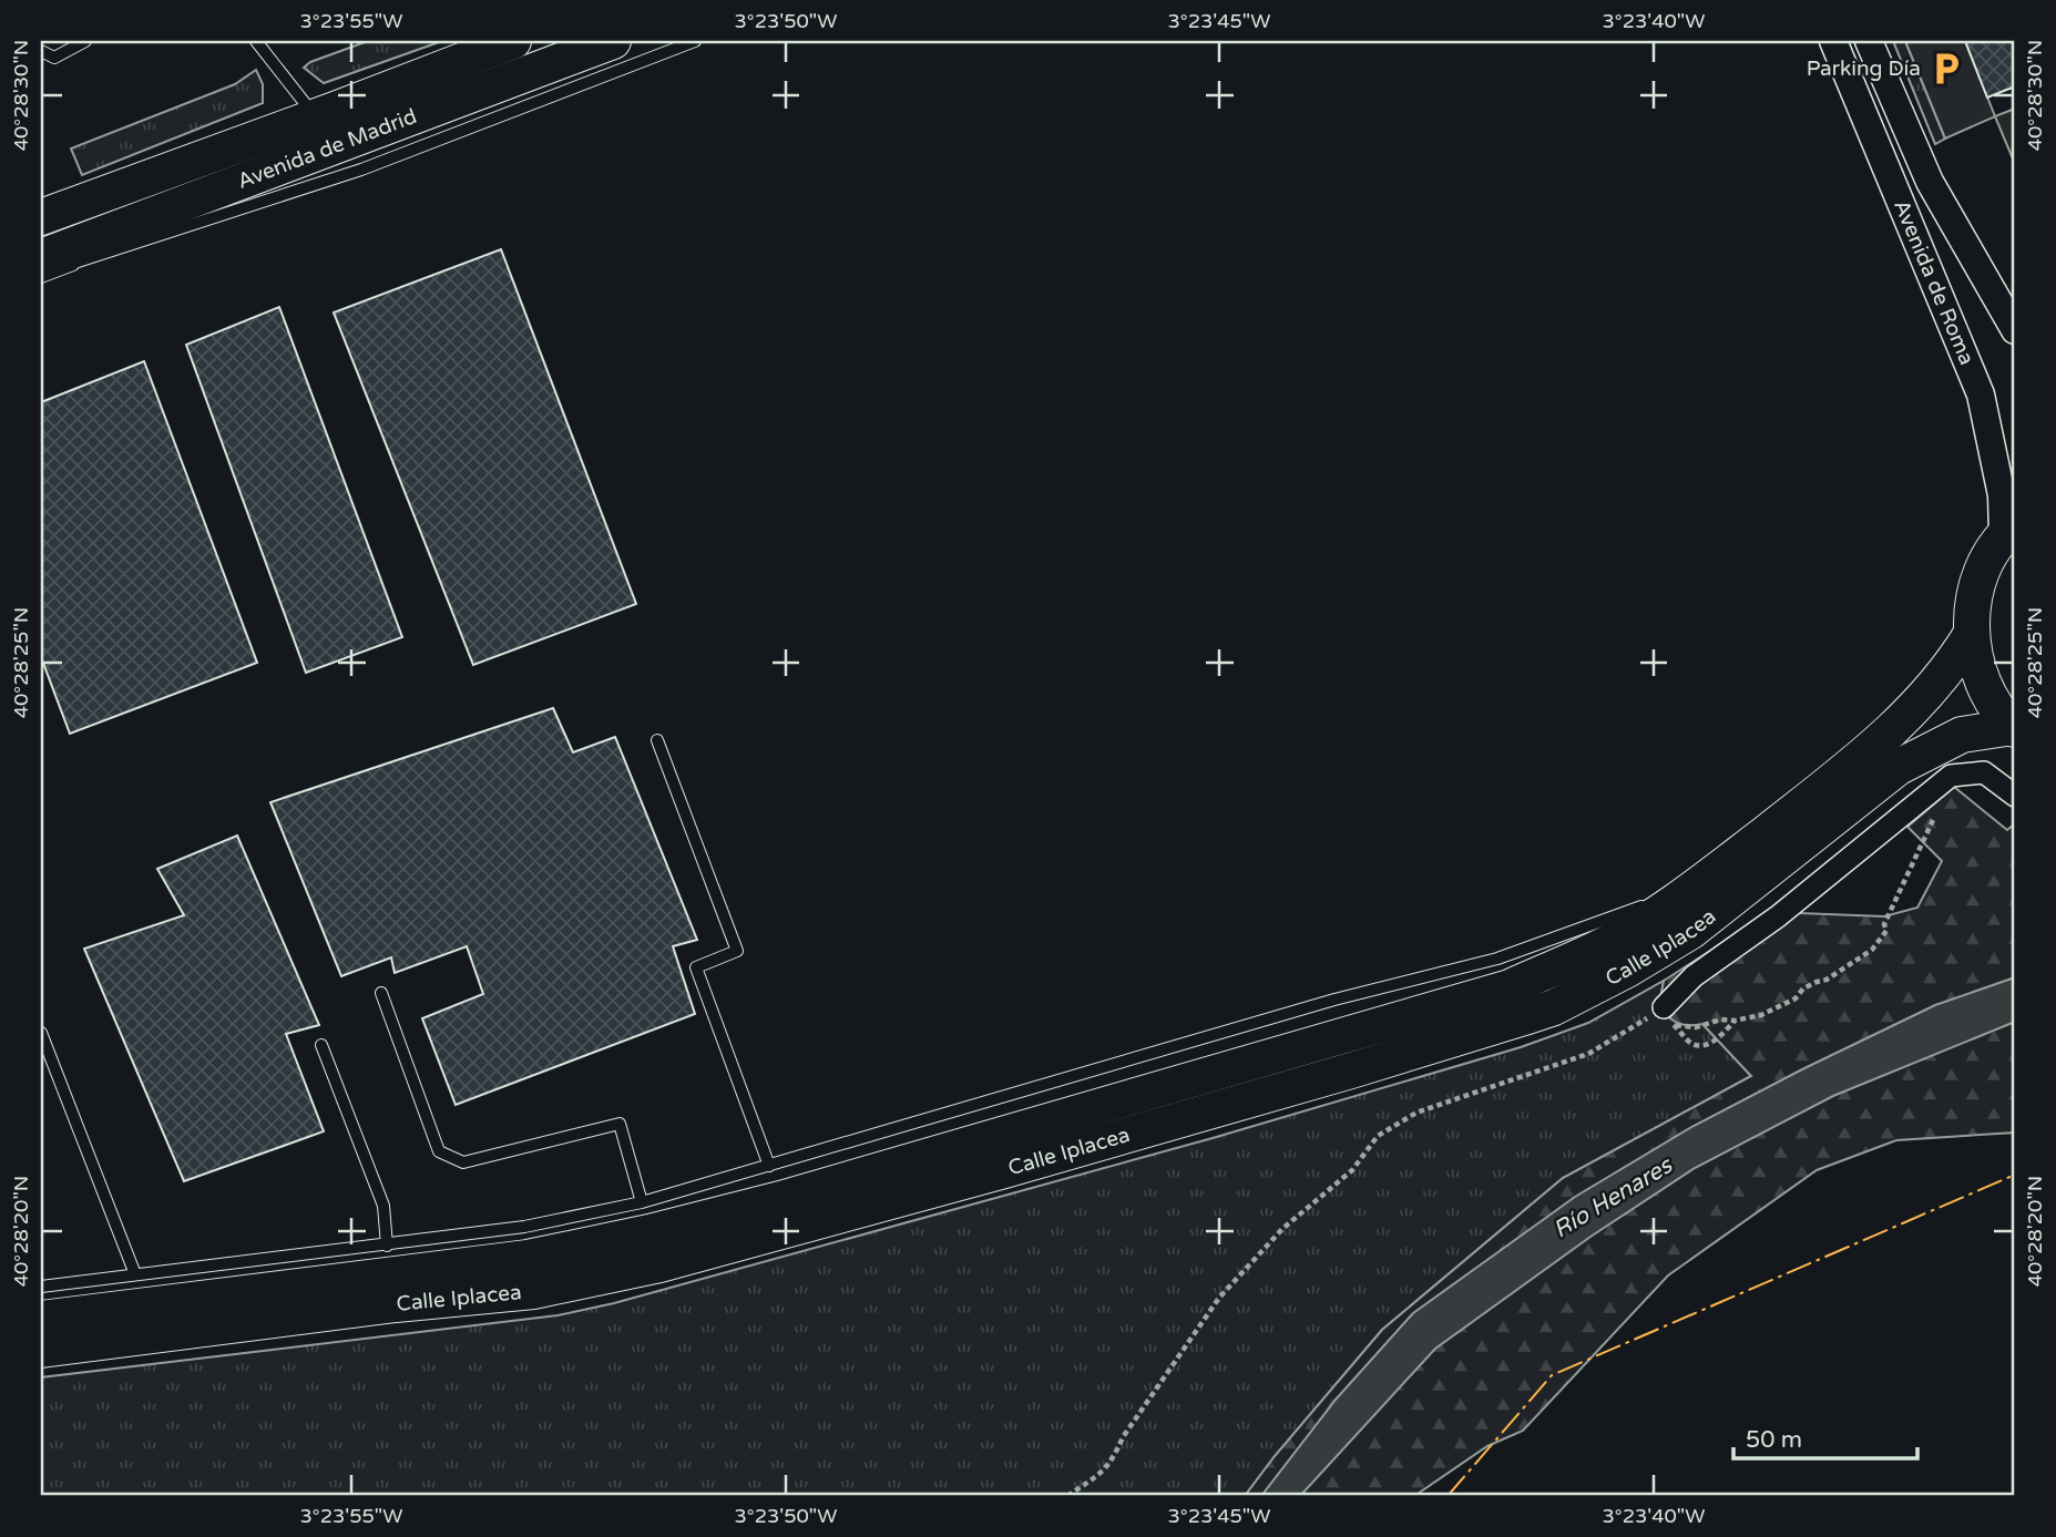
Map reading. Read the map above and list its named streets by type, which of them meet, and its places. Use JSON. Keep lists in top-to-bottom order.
{
  "streets": {
    "main road": ["Avenida de Madrid", "Calle Iplacea"],
    "street": ["Avenida de Roma"]
  },
  "water": ["Río Henares"],
  "places": {
    "parking": ["Parking Día"]
  },
  "scale_bar": "50 m",
  "coordinates": [
    "3°23'55\"W",
    "3°23'50\"W",
    "3°23'45\"W",
    "3°23'40\"W",
    "40°28'30\"N",
    "40°28'25\"N",
    "40°28'20\"N"
  ]
}
